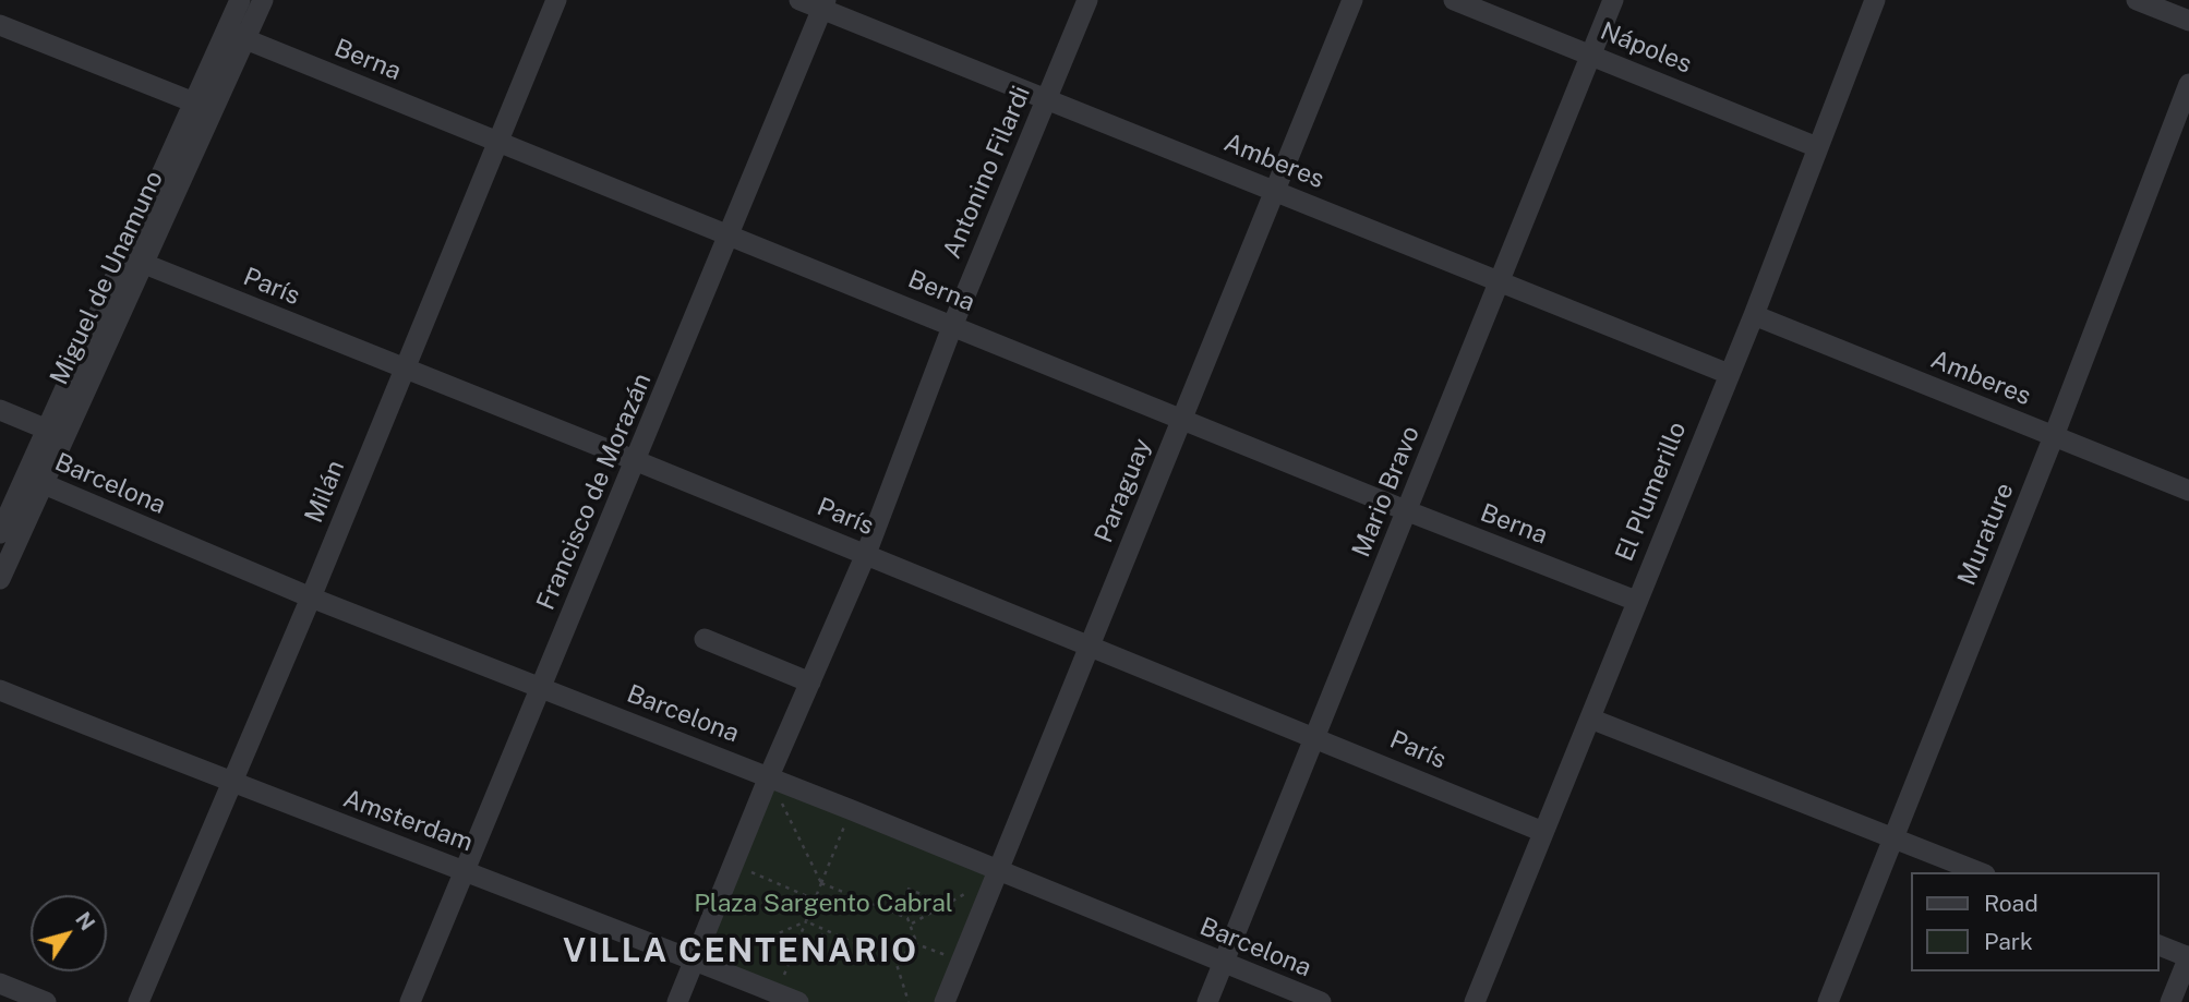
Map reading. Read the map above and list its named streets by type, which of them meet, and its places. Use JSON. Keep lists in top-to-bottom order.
{
  "streets": {
    "street": [
      "Nápoles",
      "Berna",
      "Amberes",
      "Antonino Filardi",
      "Miguel de Unamuno",
      "París",
      "Barcelona",
      "Paraguay",
      "Milán",
      "Francisco de Morazán",
      "Mario Bravo",
      "El Plumerillo",
      "Murature",
      "Amsterdam"
    ]
  },
  "crossings": [
    ["Nápoles", "Mario Bravo"],
    ["Nápoles", "El Plumerillo"],
    ["Berna", "Antonino Filardi"],
    ["Berna", "Miguel de Unamuno"],
    ["Berna", "Paraguay"],
    ["Berna", "Milán"],
    ["Berna", "Francisco de Morazán"],
    ["Berna", "Mario Bravo"],
    ["Berna", "El Plumerillo"],
    ["Amberes", "Antonino Filardi"],
    ["Amberes", "Paraguay"],
    ["Amberes", "Francisco de Morazán"],
    ["Amberes", "Mario Bravo"],
    ["Amberes", "El Plumerillo"],
    ["Amberes", "Murature"],
    ["Antonino Filardi", "París"],
    ["Antonino Filardi", "Barcelona"],
    ["Antonino Filardi", "Amsterdam"],
    ["Miguel de Unamuno", "París"],
    ["Miguel de Unamuno", "Barcelona"],
    ["París", "Paraguay"],
    ["París", "Milán"],
    ["París", "Francisco de Morazán"],
    ["París", "Mario Bravo"],
    ["París", "El Plumerillo"],
    ["Barcelona", "Paraguay"],
    ["Barcelona", "Milán"],
    ["Barcelona", "Francisco de Morazán"],
    ["Barcelona", "Mario Bravo"],
    ["Milán", "Amsterdam"],
    ["Francisco de Morazán", "Amsterdam"]
  ],
  "districts": ["VILLA CENTENARIO"],
  "parks": ["Plaza Sargento Cabral"],
  "legend": ["Road", "Park"],
  "north": "top right"
}
